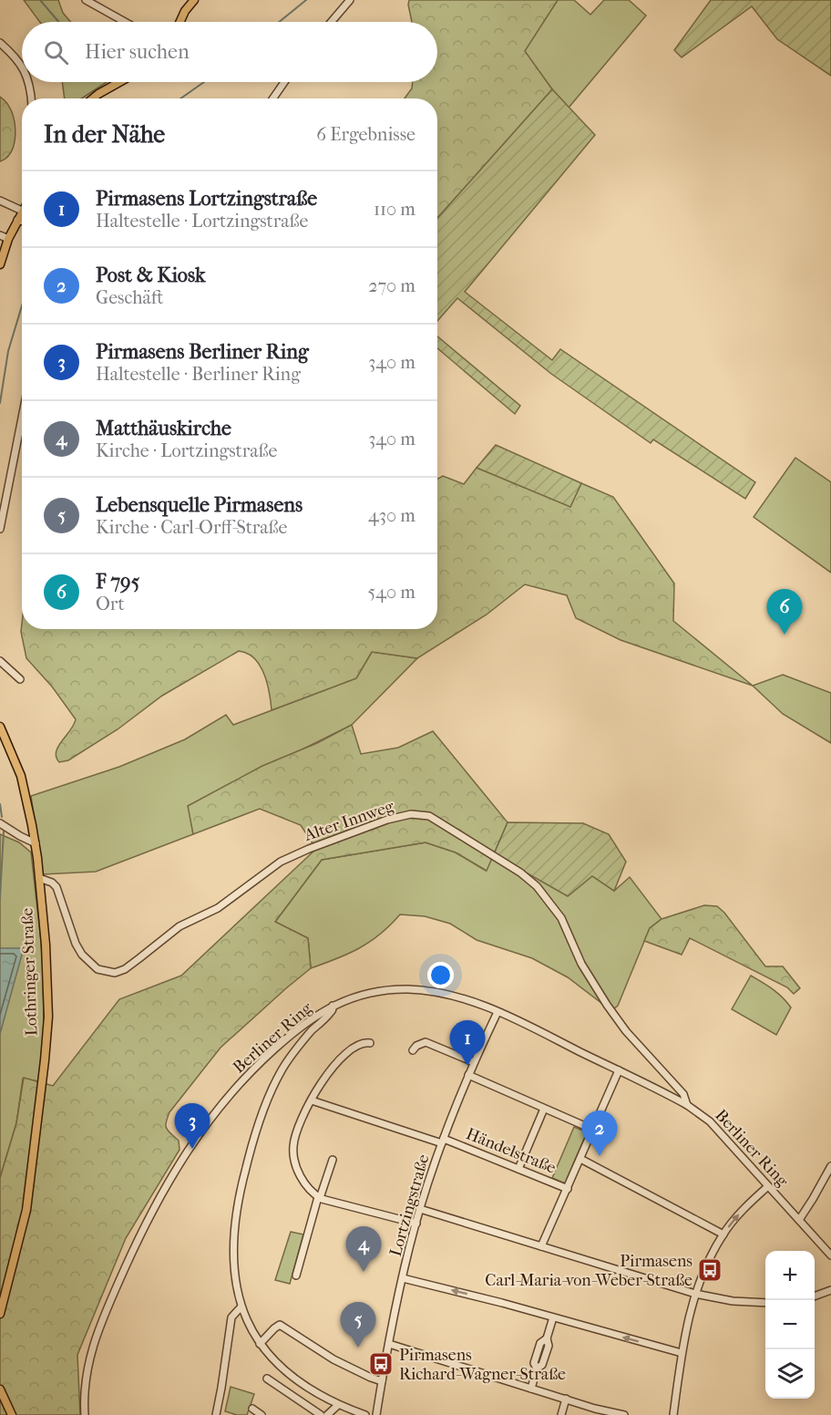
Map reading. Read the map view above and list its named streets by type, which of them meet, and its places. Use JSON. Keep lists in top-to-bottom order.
{
  "streets": {
    "main road": ["Lothringer Straße"],
    "street": [
      "Alter Innweg",
      "Berliner Ring",
      "Händelstraße",
      "Lortzingstraße"
    ]
  },
  "crossings": [
    ["Alter Innweg", "Lothringer Straße"],
    ["Alter Innweg", "Berliner Ring"],
    ["Berliner Ring", "Lortzingstraße"],
    ["Händelstraße", "Lortzingstraße"]
  ],
  "places": {
    "bus stop": ["Pirmasens Carl-Maria-von-Weber-Straße", "Pirmasens Richard-Wagner-Straße"]
  },
  "page": {
    "search": "Hier suchen",
    "heading": ["In der Nähe", "6 Ergebnisse"],
    "list": [
      {
        "mark": "1",
        "name": "Pirmasens Lortzingstraße",
        "note": "Haltestelle · Lortzingstraße",
        "value": "110 m"
      },
      {
        "mark": "2",
        "name": "Post & Kiosk",
        "note": "Geschäft",
        "value": "270 m"
      },
      {
        "mark": "3",
        "name": "Pirmasens Berliner Ring",
        "note": "Haltestelle · Berliner Ring",
        "value": "340 m"
      },
      {
        "mark": "4",
        "name": "Matthäuskirche",
        "note": "Kirche · Lortzingstraße",
        "value": "340 m"
      },
      {
        "mark": "5",
        "name": "Lebensquelle Pirmasens",
        "note": "Kirche · Carl-Orff-Straße",
        "value": "430 m"
      },
      {
        "mark": "6",
        "name": "F 795",
        "note": "Ort",
        "value": "540 m"
      }
    ],
    "pins": [
      "6",
      "1",
      "3",
      "2",
      "4",
      "5"
    ],
    "map_buttons": ["+", "−"]
  }
}
